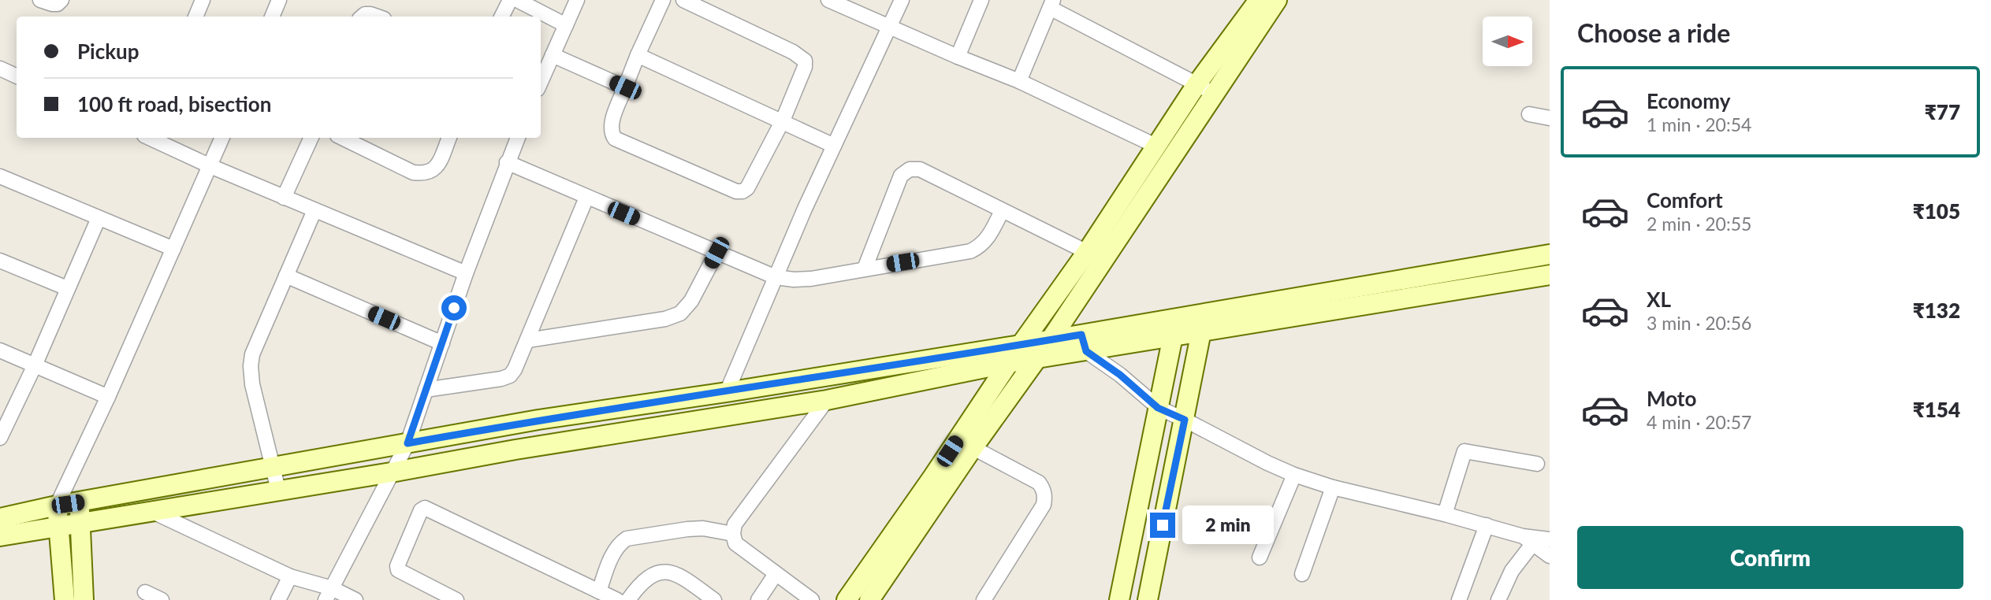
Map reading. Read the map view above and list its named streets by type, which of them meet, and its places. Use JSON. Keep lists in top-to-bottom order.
{
  "north": "right",
  "page": {
    "heading": "Choose a ride",
    "banner": ["Pickup", "100 ft road, bisection"],
    "list": [
      {
        "name": "Economy",
        "note": "1 min · 20:54",
        "value": "₹77"
      },
      {
        "name": "Comfort",
        "note": "2 min · 20:55",
        "value": "₹105"
      },
      {
        "name": "XL",
        "note": "3 min · 20:56",
        "value": "₹132"
      },
      {
        "name": "Moto",
        "note": "4 min · 20:57",
        "value": "₹154"
      }
    ],
    "bubble": "2 min",
    "buttons": "Confirm"
  }
}
